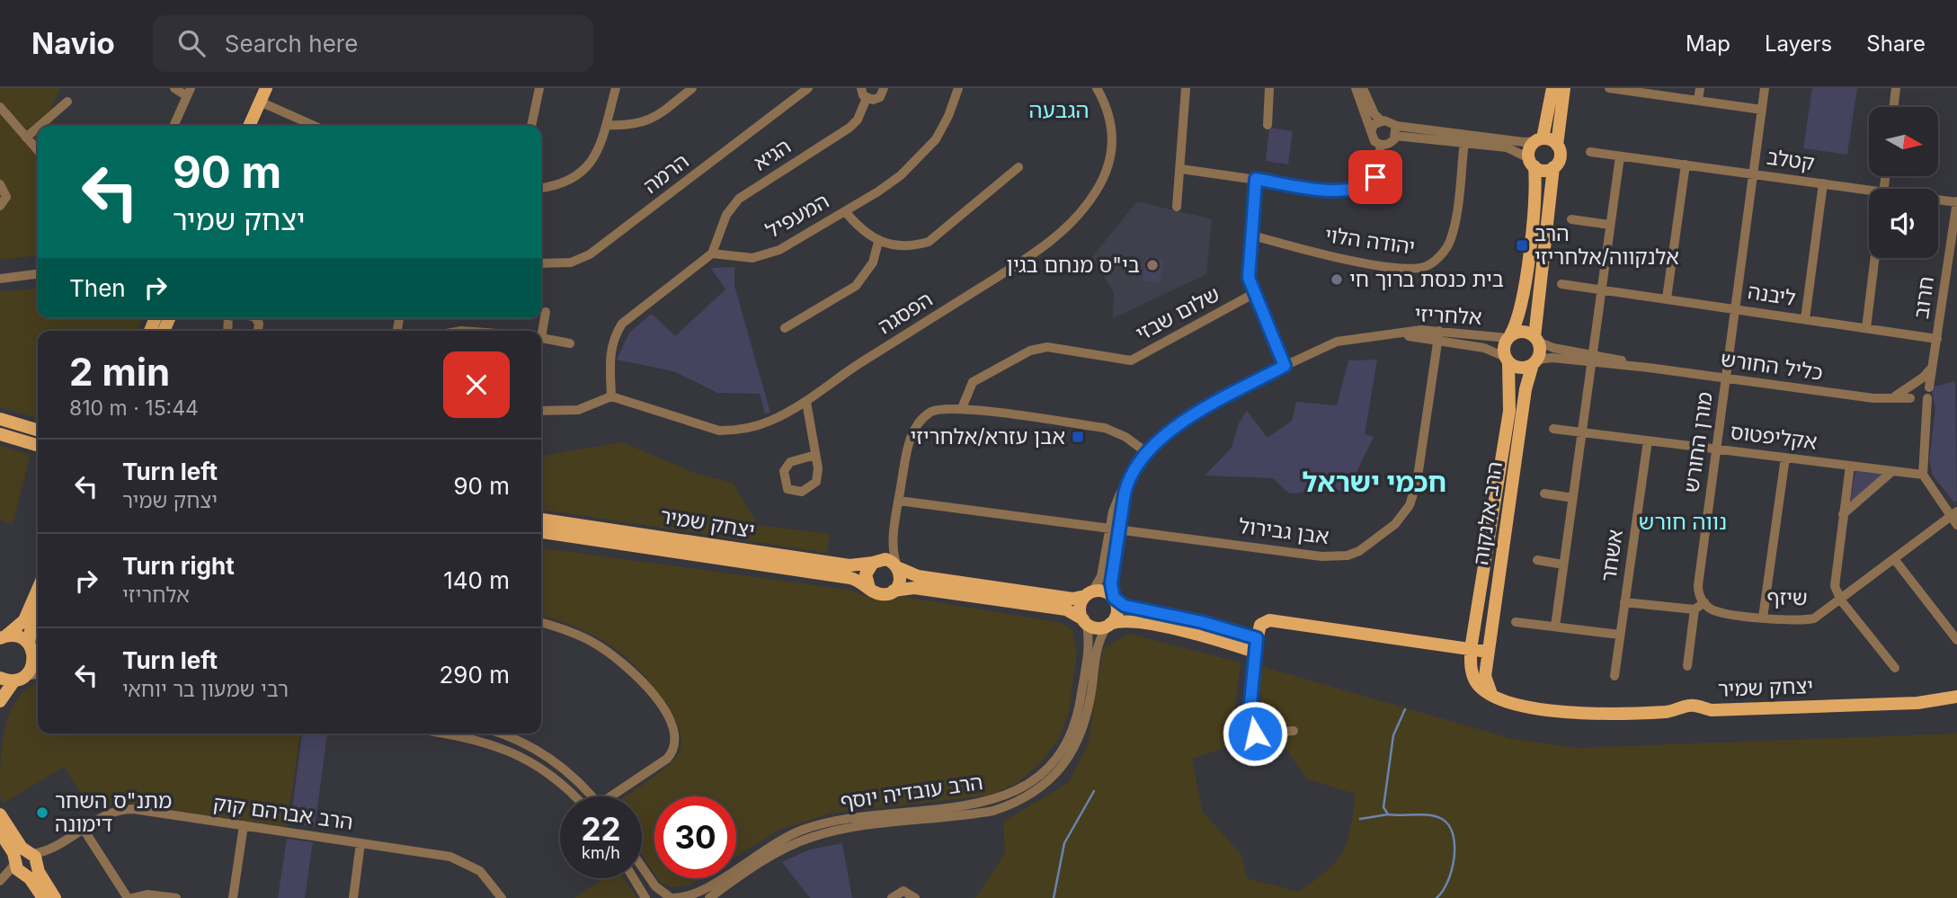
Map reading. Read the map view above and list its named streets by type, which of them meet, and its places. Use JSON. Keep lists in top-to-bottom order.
{
  "streets": {
    "main road": ["הרב אלנקוה", "יצחק שמיר"],
    "street": [
      "הגיא",
      "קטלב",
      "הרמה",
      "המעפיל",
      "יהודה הלוי",
      "ליבנה",
      "חרוב",
      "הפסגה",
      "שלום שבזי",
      "אלחריזי",
      "כליל החורש",
      "אקליפטוס",
      "מורן החורש",
      "אבן גבירול",
      "אשחר",
      "שיזף",
      "הרב עובדיה יוסף",
      "הרב אברהם קוק"
    ]
  },
  "crossings": [
    ["הגיא", "המעפיל"],
    ["קטלב", "חרוב"],
    ["קטלב", "מורן החורש"],
    ["ליבנה", "חרוב"],
    ["ליבנה", "מורן החורש"],
    ["חרוב", "כליל החורש"],
    ["אלחריזי", "כליל החורש"],
    ["אלחריזי", "הרב אלנקוה"],
    ["אלחריזי", "אבן גבירול"],
    ["אלחריזי", "הרב עובדיה יוסף"],
    ["כליל החורש", "מורן החורש"],
    ["כליל החורש", "הרב אלנקוה"],
    ["אקליפטוס", "מורן החורש"],
    ["אקליפטוס", "אשחר"],
    ["מורן החורש", "שיזף"],
    ["הרב אלנקוה", "יצחק שמיר"]
  ],
  "districts": ["הגבעה", "חכמי ישראל", "נווה חורש"],
  "places": {
    "transit": ["הרב אלנקווה/אלחריזי", "אבן עזרא/אלחריזי"],
    "other": ["בי\"ס מנחם בגין", "בית כנסת ברוך חי", "מתנ\"ס השחר דימונה"]
  },
  "north": "right",
  "page": {
    "header": "Navio",
    "search": "Search here",
    "nav": ["Map", "Layers", "Share"],
    "turn": ["90 m", "יצחק שמיר"],
    "then": "Then",
    "heading": ["2 min", "810 m · 15:44"],
    "list": [
      {
        "name": "Turn left",
        "note": "יצחק שמיר",
        "value": "90 m"
      },
      {
        "name": "Turn right",
        "note": "אלחריזי",
        "value": "140 m"
      },
      {
        "name": "Turn left",
        "note": "רבי שמעון בר יוחאי",
        "value": "290 m"
      }
    ],
    "speed": "22 km/h",
    "limit": "30"
  }
}
